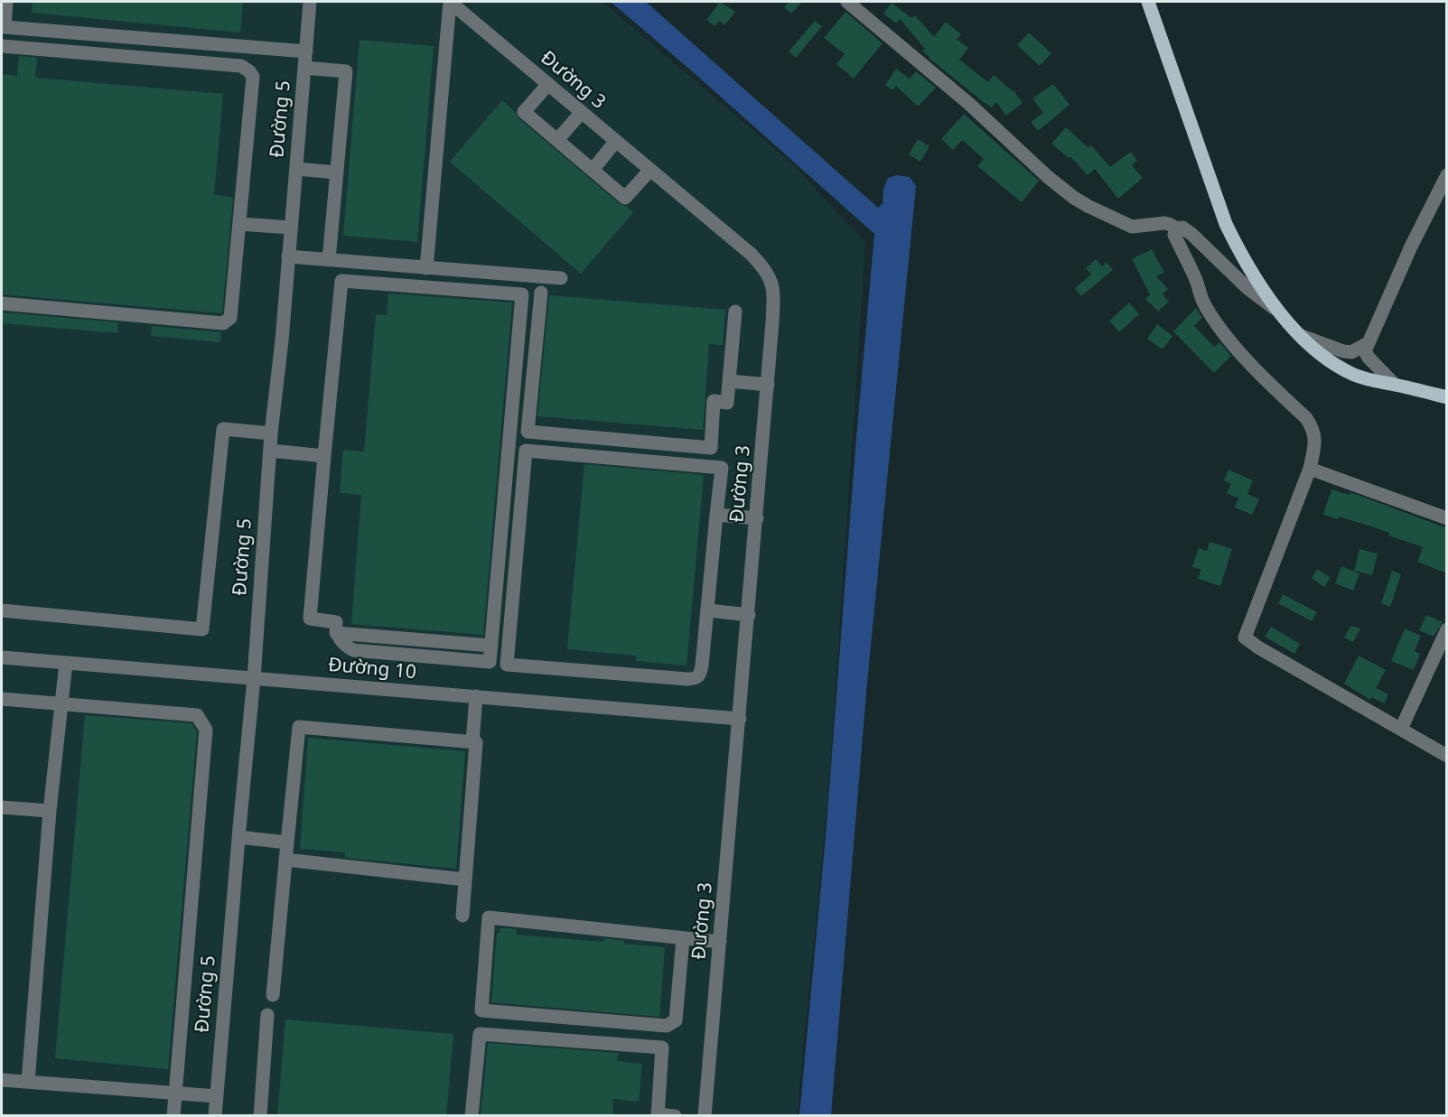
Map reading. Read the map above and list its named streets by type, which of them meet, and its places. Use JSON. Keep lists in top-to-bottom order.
{
  "streets": {
    "street": ["Đường 3", "Đường 5", "Đường 10"]
  },
  "crossings": [
    ["Đường 3", "Đường 10"],
    ["Đường 5", "Đường 10"]
  ]
}
